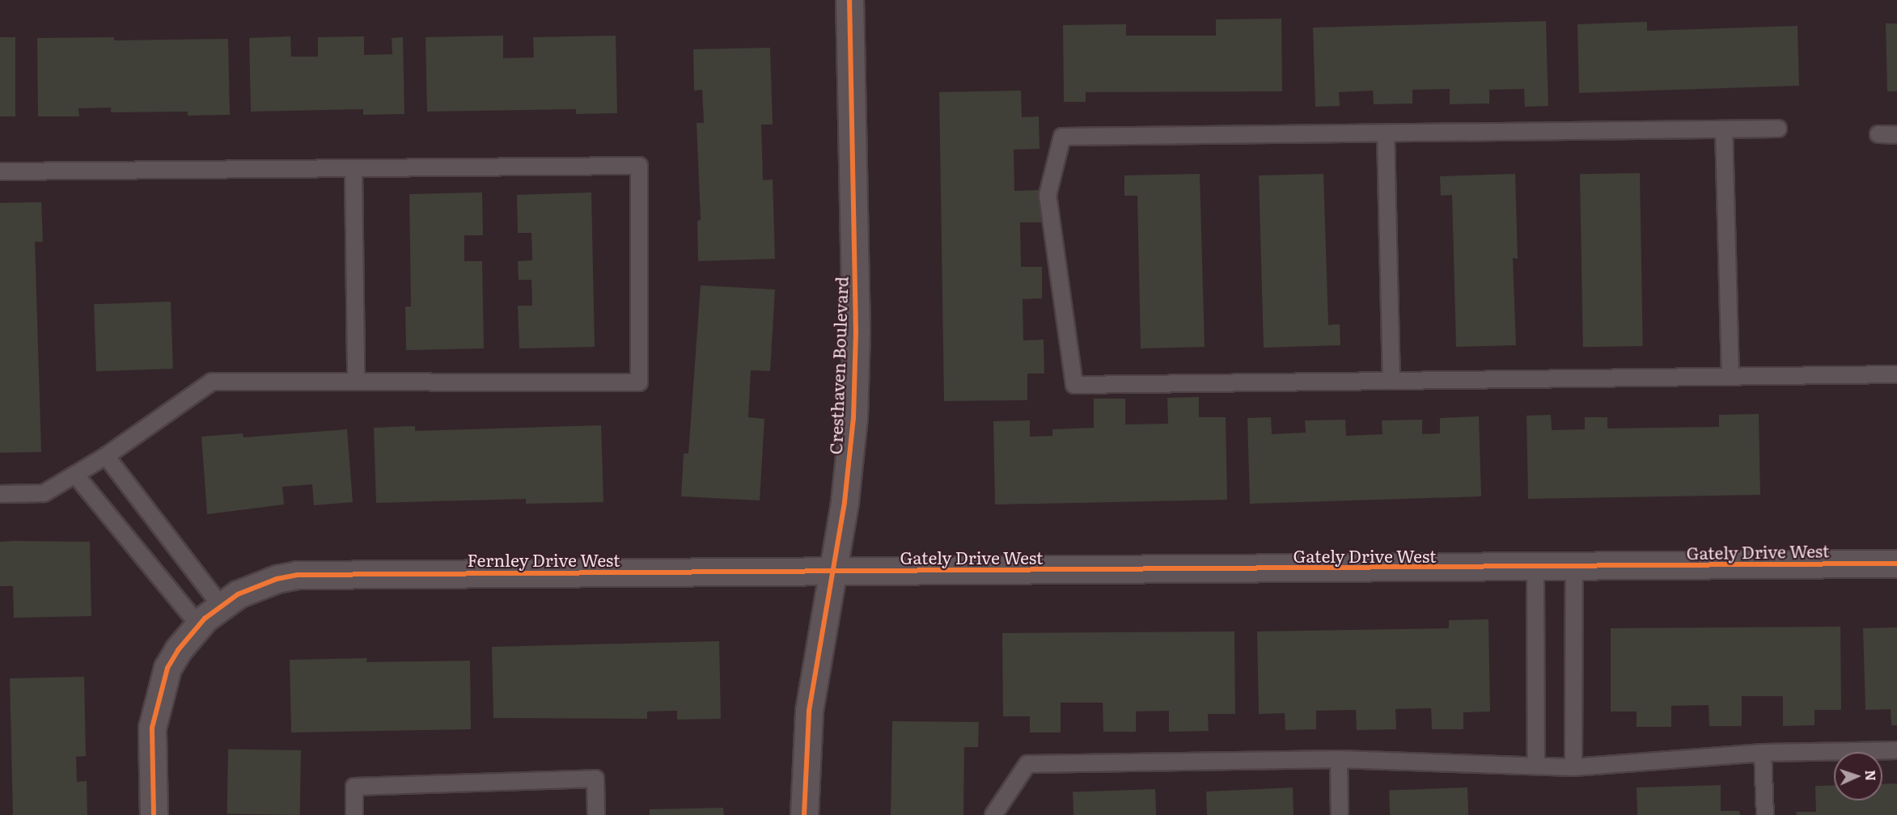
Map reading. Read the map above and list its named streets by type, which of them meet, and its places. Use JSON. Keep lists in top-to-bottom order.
{
  "streets": {
    "street": ["Cresthaven Boulevard", "Gately Drive West", "Fernley Drive West"]
  },
  "crossings": [
    ["Cresthaven Boulevard", "Gately Drive West"],
    ["Cresthaven Boulevard", "Fernley Drive West"],
    ["Gately Drive West", "Fernley Drive West"]
  ],
  "north": "right"
}
